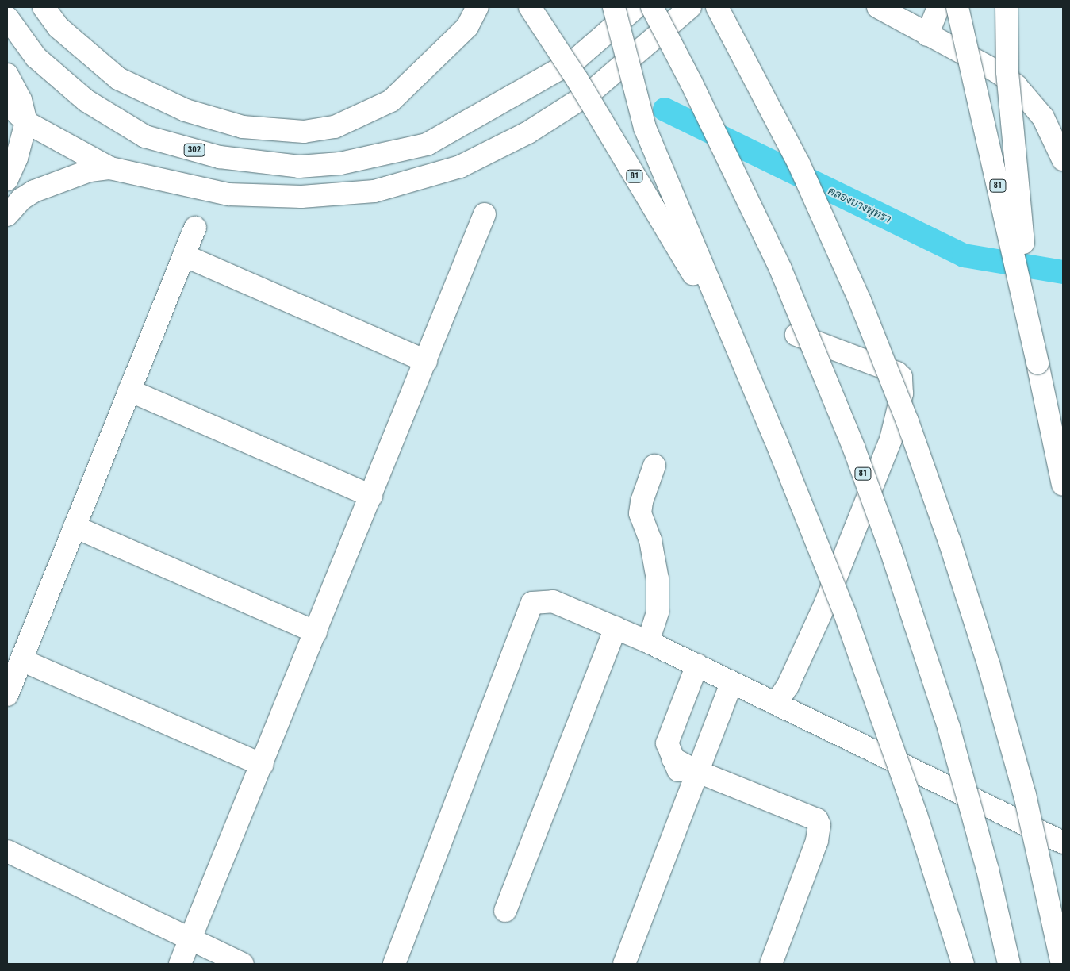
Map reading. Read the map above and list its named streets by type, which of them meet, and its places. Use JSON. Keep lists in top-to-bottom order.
{
  "streets": {
    "main road": ["302", "81"]
  },
  "water": ["คลองบางพุทรา"]
}
